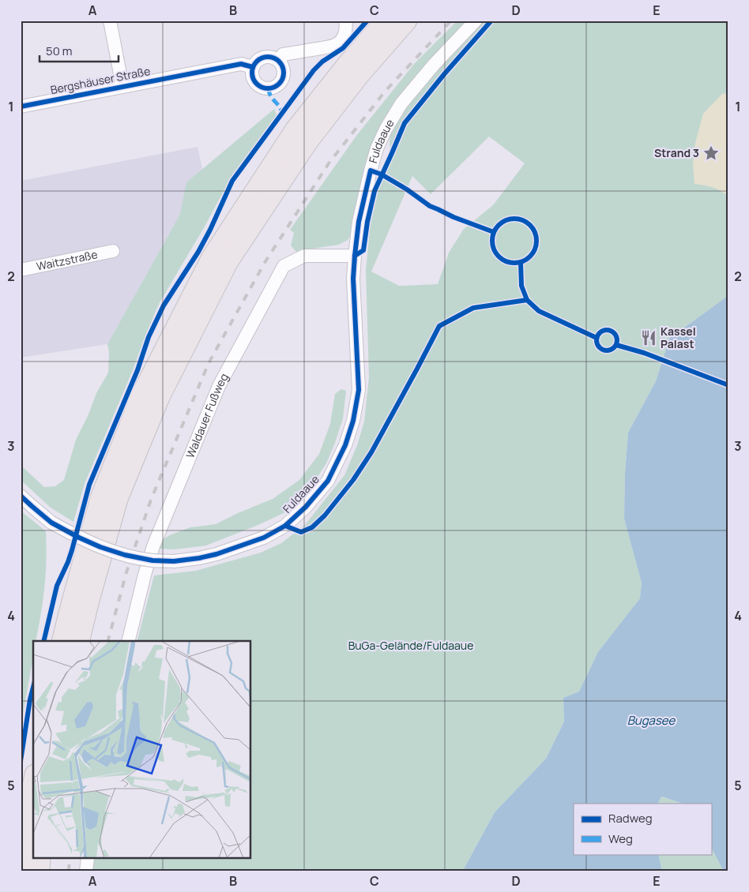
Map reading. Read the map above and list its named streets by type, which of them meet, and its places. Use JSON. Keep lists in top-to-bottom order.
{
  "streets": {
    "street": [
      "Bergshäuser Straße",
      "Fuldaaue",
      "Waitzstraße",
      "Waldauer Fußweg"
    ]
  },
  "crossings": [
    ["Fuldaaue", "Waldauer Fußweg"]
  ],
  "water": ["Bugasee"],
  "parks": ["BuGa-Gelände/Fuldaaue"],
  "places": {
    "place": ["Strand 3"],
    "restaurant": ["Kassel Palast"]
  },
  "legend": ["Radweg", "Weg"],
  "scale_bar": "50 m",
  "grid": {
    "columns": [
      "A",
      "B",
      "C",
      "D",
      "E"
    ],
    "rows": [
      "1",
      "2",
      "3",
      "4",
      "5"
    ]
  }
}
